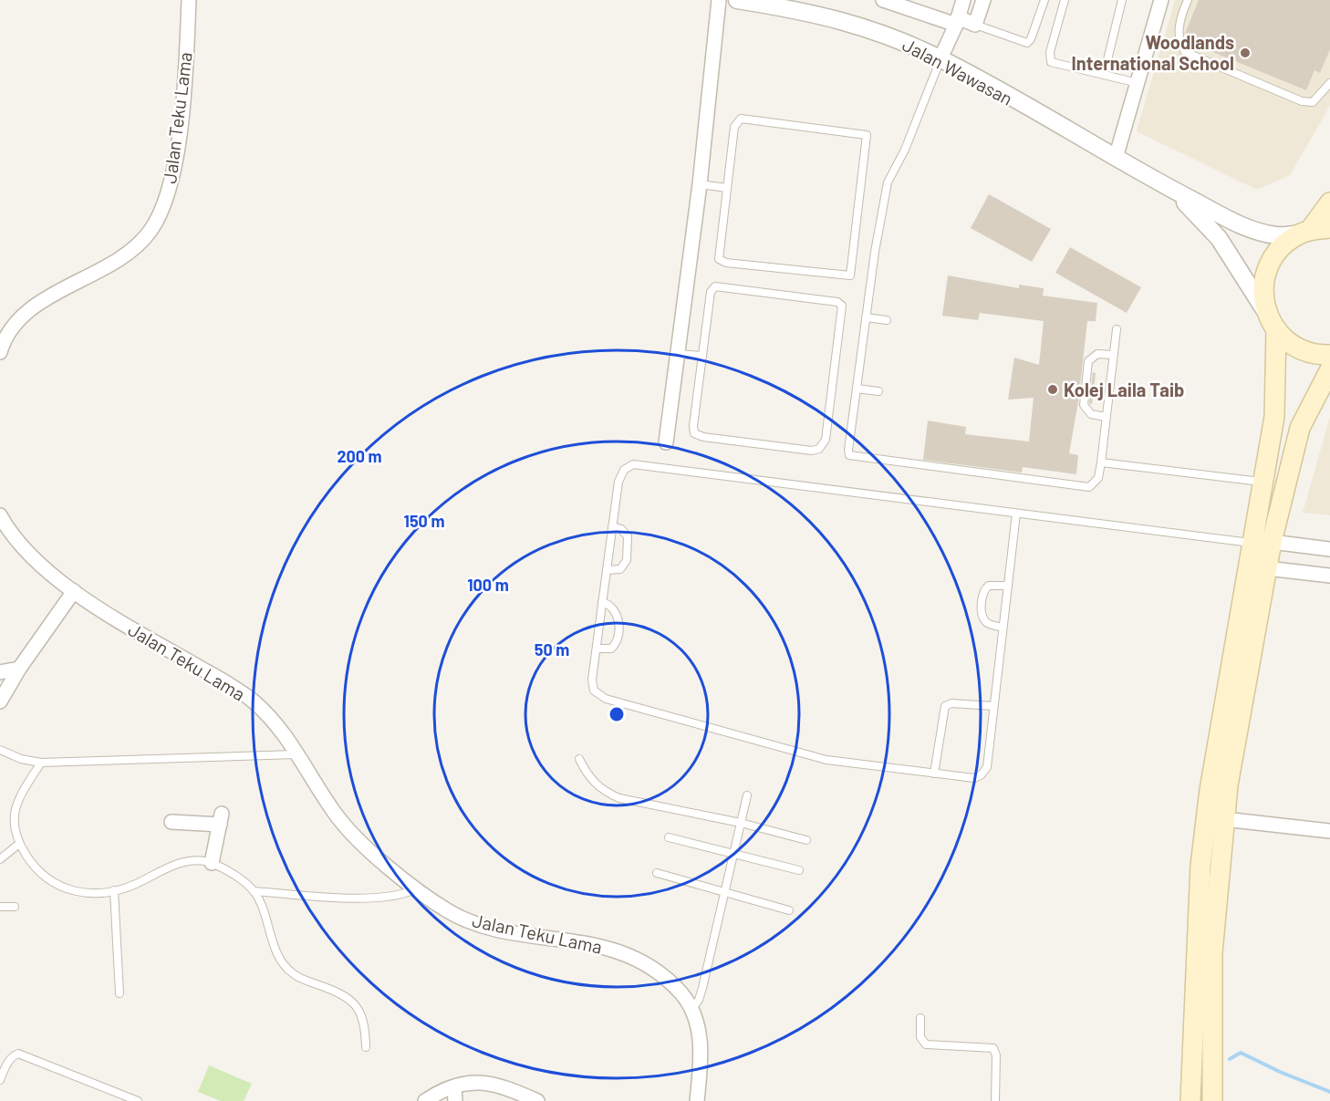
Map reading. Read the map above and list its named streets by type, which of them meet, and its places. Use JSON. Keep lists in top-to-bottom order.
{
  "streets": {
    "street": ["Jalan Wawasan", "Jalan Teku Lama"]
  },
  "places": ["Woodlands International School", "Kolej Laila Taib"],
  "rings": [
    "200 m",
    "150 m",
    "100 m",
    "50 m"
  ]
}
